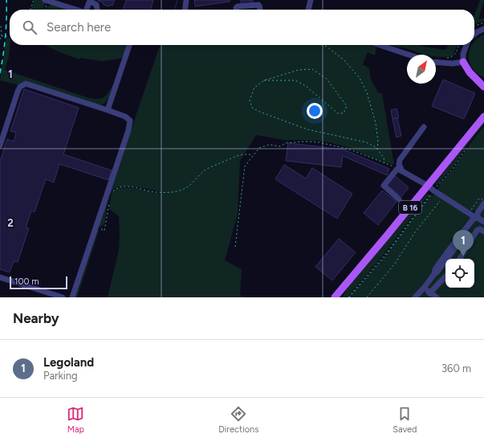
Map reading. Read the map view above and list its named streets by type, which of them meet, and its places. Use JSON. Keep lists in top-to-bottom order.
{
  "streets": {
    "main road": ["B 16"]
  },
  "scale_bar": "100 m",
  "north": "top right",
  "page": {
    "search": "Search here",
    "pins": "1",
    "scale": "100 m",
    "heading": "Nearby",
    "list": [
      {
        "mark": "1",
        "name": "Legoland",
        "note": "Parking",
        "value": "360 m"
      }
    ],
    "nav": ["Map", "Directions", "Saved"]
  },
  "grid": {
    "rows": ["1", "2"]
  }
}
